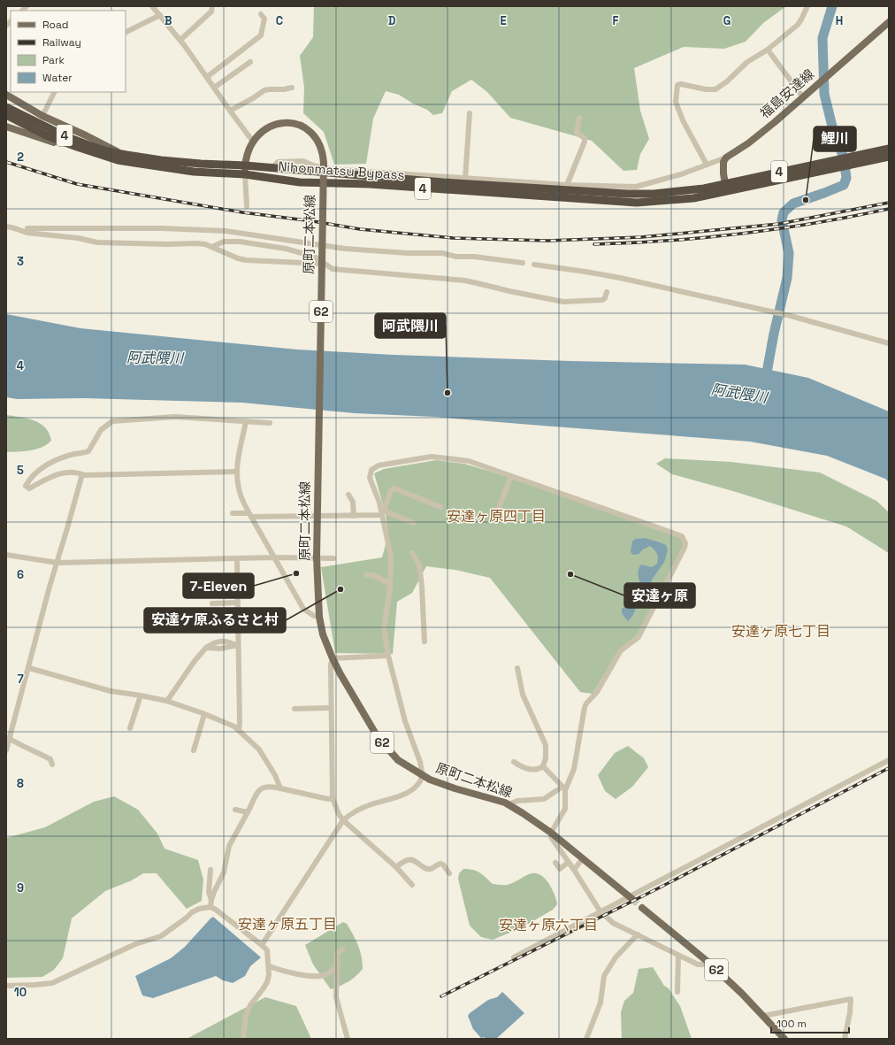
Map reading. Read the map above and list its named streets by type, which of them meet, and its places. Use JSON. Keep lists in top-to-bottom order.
{
  "streets": {
    "highway": ["4", "Nihonmatsu Bypass"],
    "main road": ["福島安達線", "原町二本松線", "62"]
  },
  "crossings": [
    ["4", "Nihonmatsu Bypass"],
    ["Nihonmatsu Bypass", "原町二本松線"]
  ],
  "districts": [
    "安達ヶ原四丁目",
    "安達ヶ原七丁目",
    "安達ヶ原五丁目",
    "安達ヶ原六丁目"
  ],
  "water": ["阿武隈川"],
  "places": [
    "鯉川",
    "阿武隈川",
    "7-Eleven",
    "安達ヶ原",
    "安達ケ原ふるさと村"
  ],
  "legend": [
    "Road",
    "Railway",
    "Park",
    "Water"
  ],
  "scale_bar": "100 m",
  "grid": {
    "columns": [
      "B",
      "C",
      "D",
      "E",
      "F",
      "G",
      "H"
    ],
    "rows": [
      "2",
      "3",
      "4",
      "5",
      "6",
      "7",
      "8",
      "9",
      "10"
    ]
  }
}
